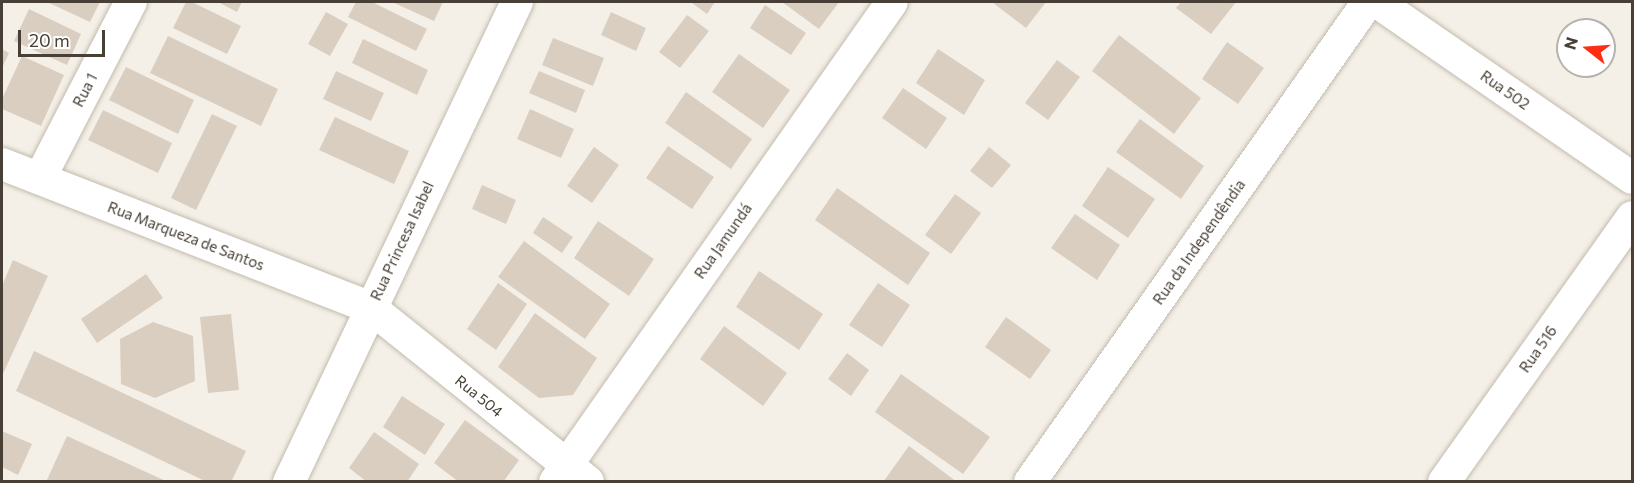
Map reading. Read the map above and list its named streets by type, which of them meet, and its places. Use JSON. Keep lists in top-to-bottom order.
{
  "streets": {
    "street": [
      "Rua 1",
      "Rua 502",
      "Rua Marqueza de Santos",
      "Rua Princesa Isabel",
      "Rua Jamundá",
      "Rua da Independêndia",
      "Rua 516",
      "Rua 504"
    ]
  },
  "crossings": [
    ["Rua 1", "Rua Marqueza de Santos"],
    ["Rua Marqueza de Santos", "Rua Princesa Isabel"],
    ["Rua Marqueza de Santos", "Rua 504"],
    ["Rua Princesa Isabel", "Rua 504"],
    ["Rua Jamundá", "Rua 504"]
  ],
  "scale_bar": "20 m",
  "north": "left"
}
